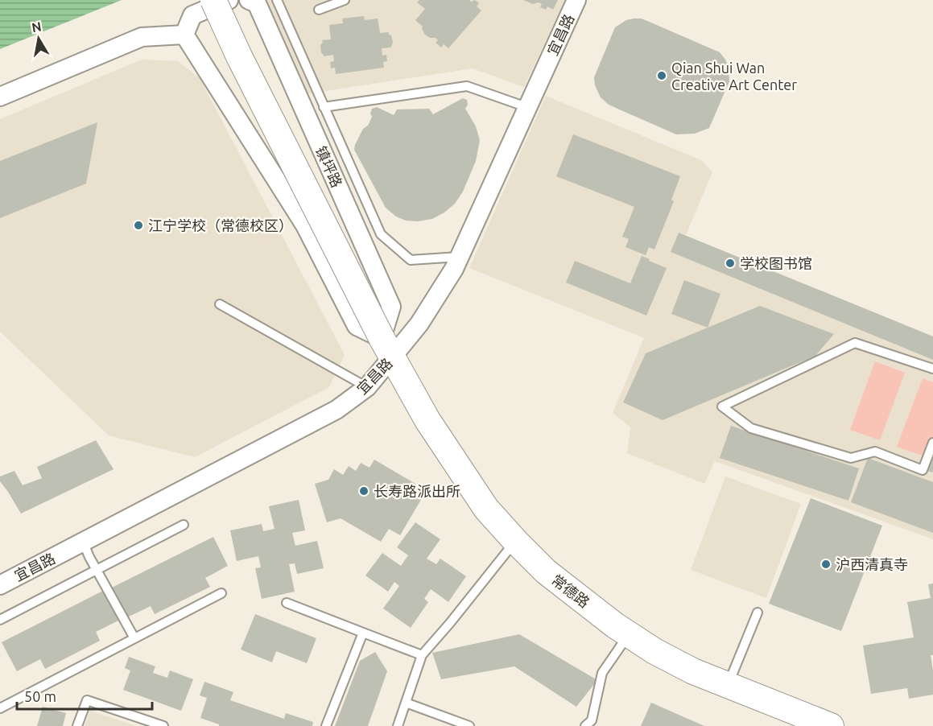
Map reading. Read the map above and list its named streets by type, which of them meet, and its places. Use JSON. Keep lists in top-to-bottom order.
{
  "streets": {
    "main road": ["镇坪路", "常德路"],
    "street": ["宜昌路"]
  },
  "crossings": [
    ["宜昌路", "镇坪路"],
    ["宜昌路", "常德路"],
    ["镇坪路", "常德路"]
  ],
  "places": [
    "Qian Shui Wan Creative Art Center",
    "江宁学校（常德校区）",
    "学校图书馆",
    "长寿路派出所",
    "沪西清真寺"
  ],
  "scale_bar": "50 m",
  "north": "top"
}
